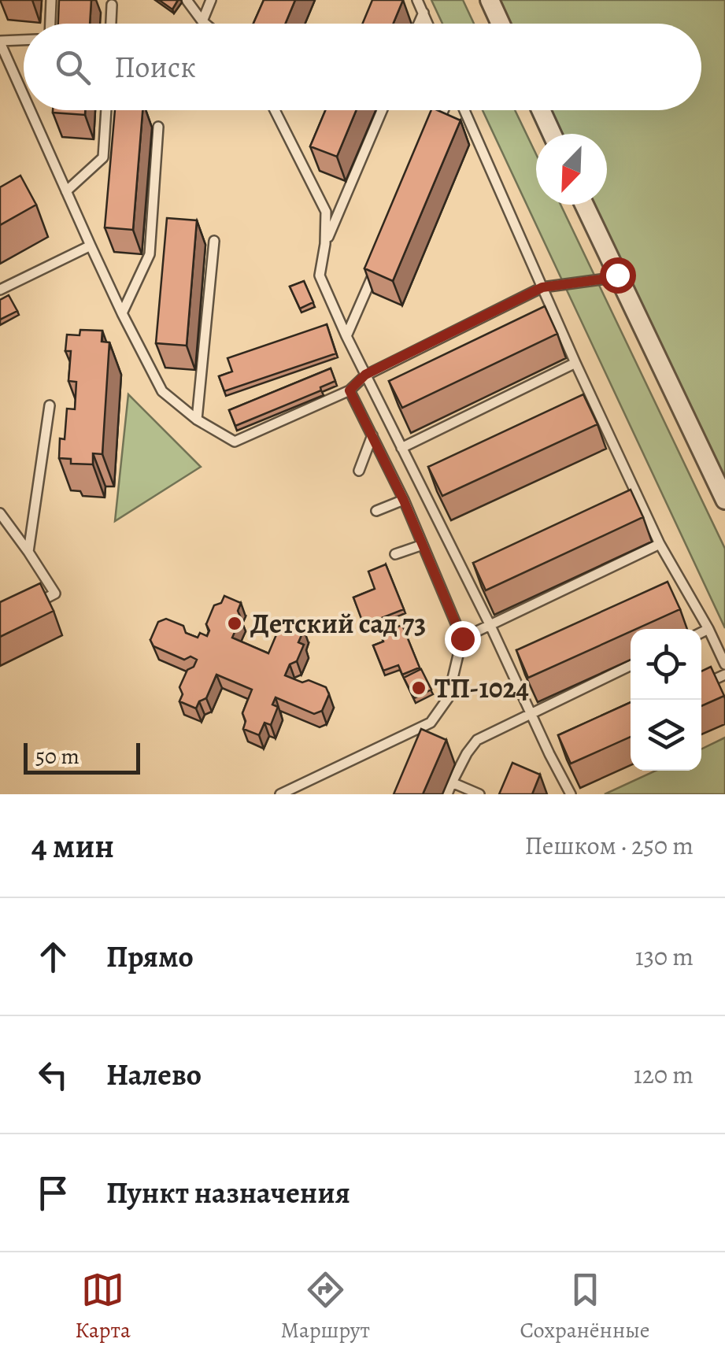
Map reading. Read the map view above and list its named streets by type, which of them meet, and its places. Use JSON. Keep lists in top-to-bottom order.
{
  "places": ["Детский сад 73", "ТП-1024"],
  "scale_bar": "50 m",
  "north": "bottom left",
  "page": {
    "search": "Поиск",
    "scale": "50 m",
    "heading": ["4 мин", "Пешком · 250 m"],
    "list": [
      ["Прямо", "130 m"],
      ["Налево", "120 m"],
      "Пункт назначения"
    ],
    "nav": ["Карта", "Маршрут", "Сохранённые"]
  }
}
